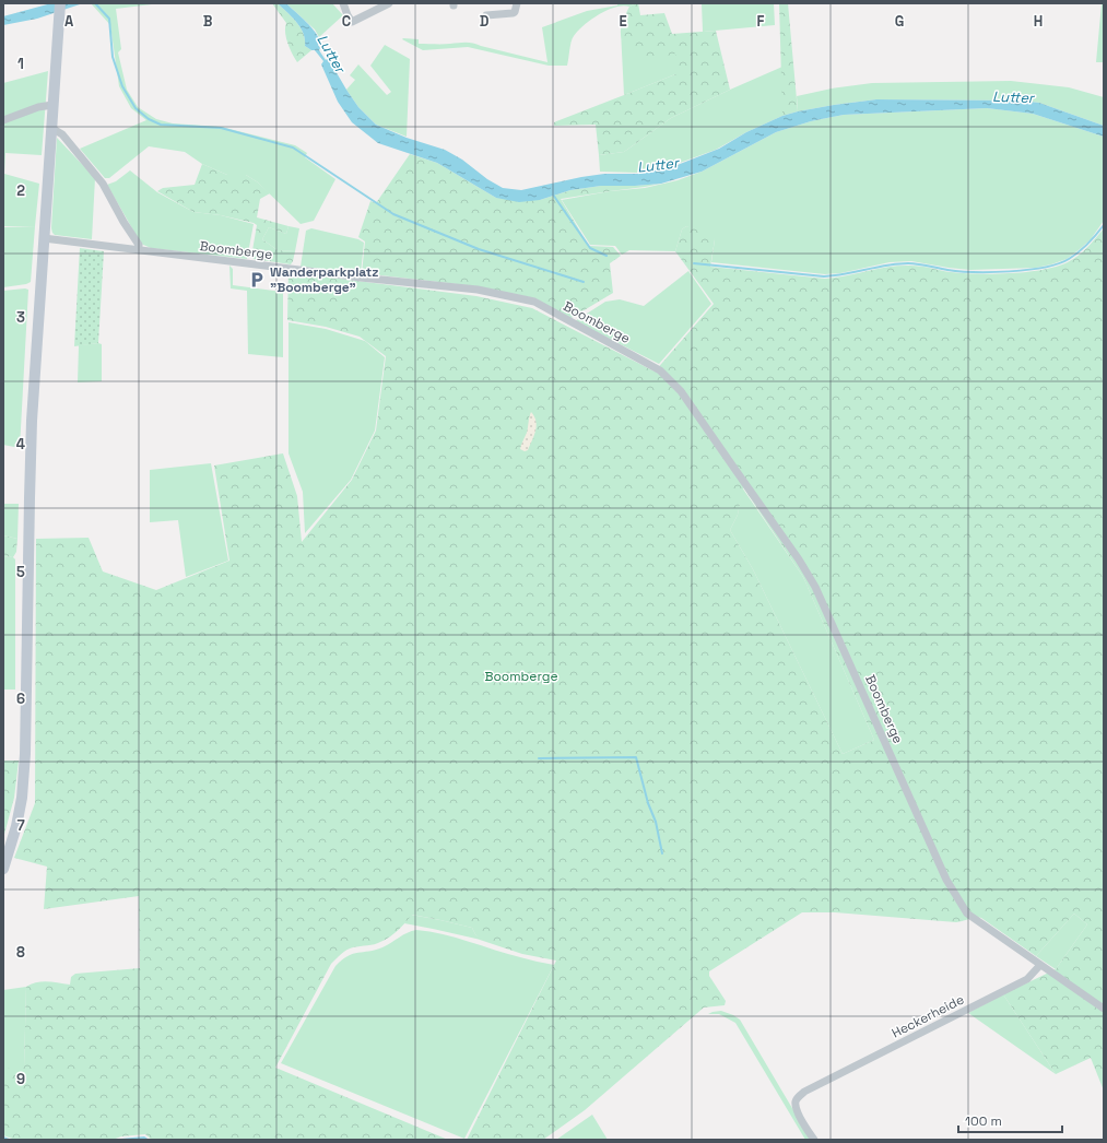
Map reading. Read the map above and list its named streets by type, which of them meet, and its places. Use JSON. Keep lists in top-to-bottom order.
{
  "streets": {
    "street": ["Boomberge", "Heckerheide"]
  },
  "crossings": [
    ["Boomberge", "Heckerheide"]
  ],
  "water": ["Lutter"],
  "parks": ["Boomberge"],
  "places": {
    "parking": ["Wanderparkplatz \"Boomberge\""]
  },
  "scale_bar": "100 m",
  "grid": {
    "columns": [
      "A",
      "B",
      "C",
      "D",
      "E",
      "F",
      "G",
      "H"
    ],
    "rows": [
      "1",
      "2",
      "3",
      "4",
      "5",
      "6",
      "7",
      "8",
      "9"
    ]
  }
}
